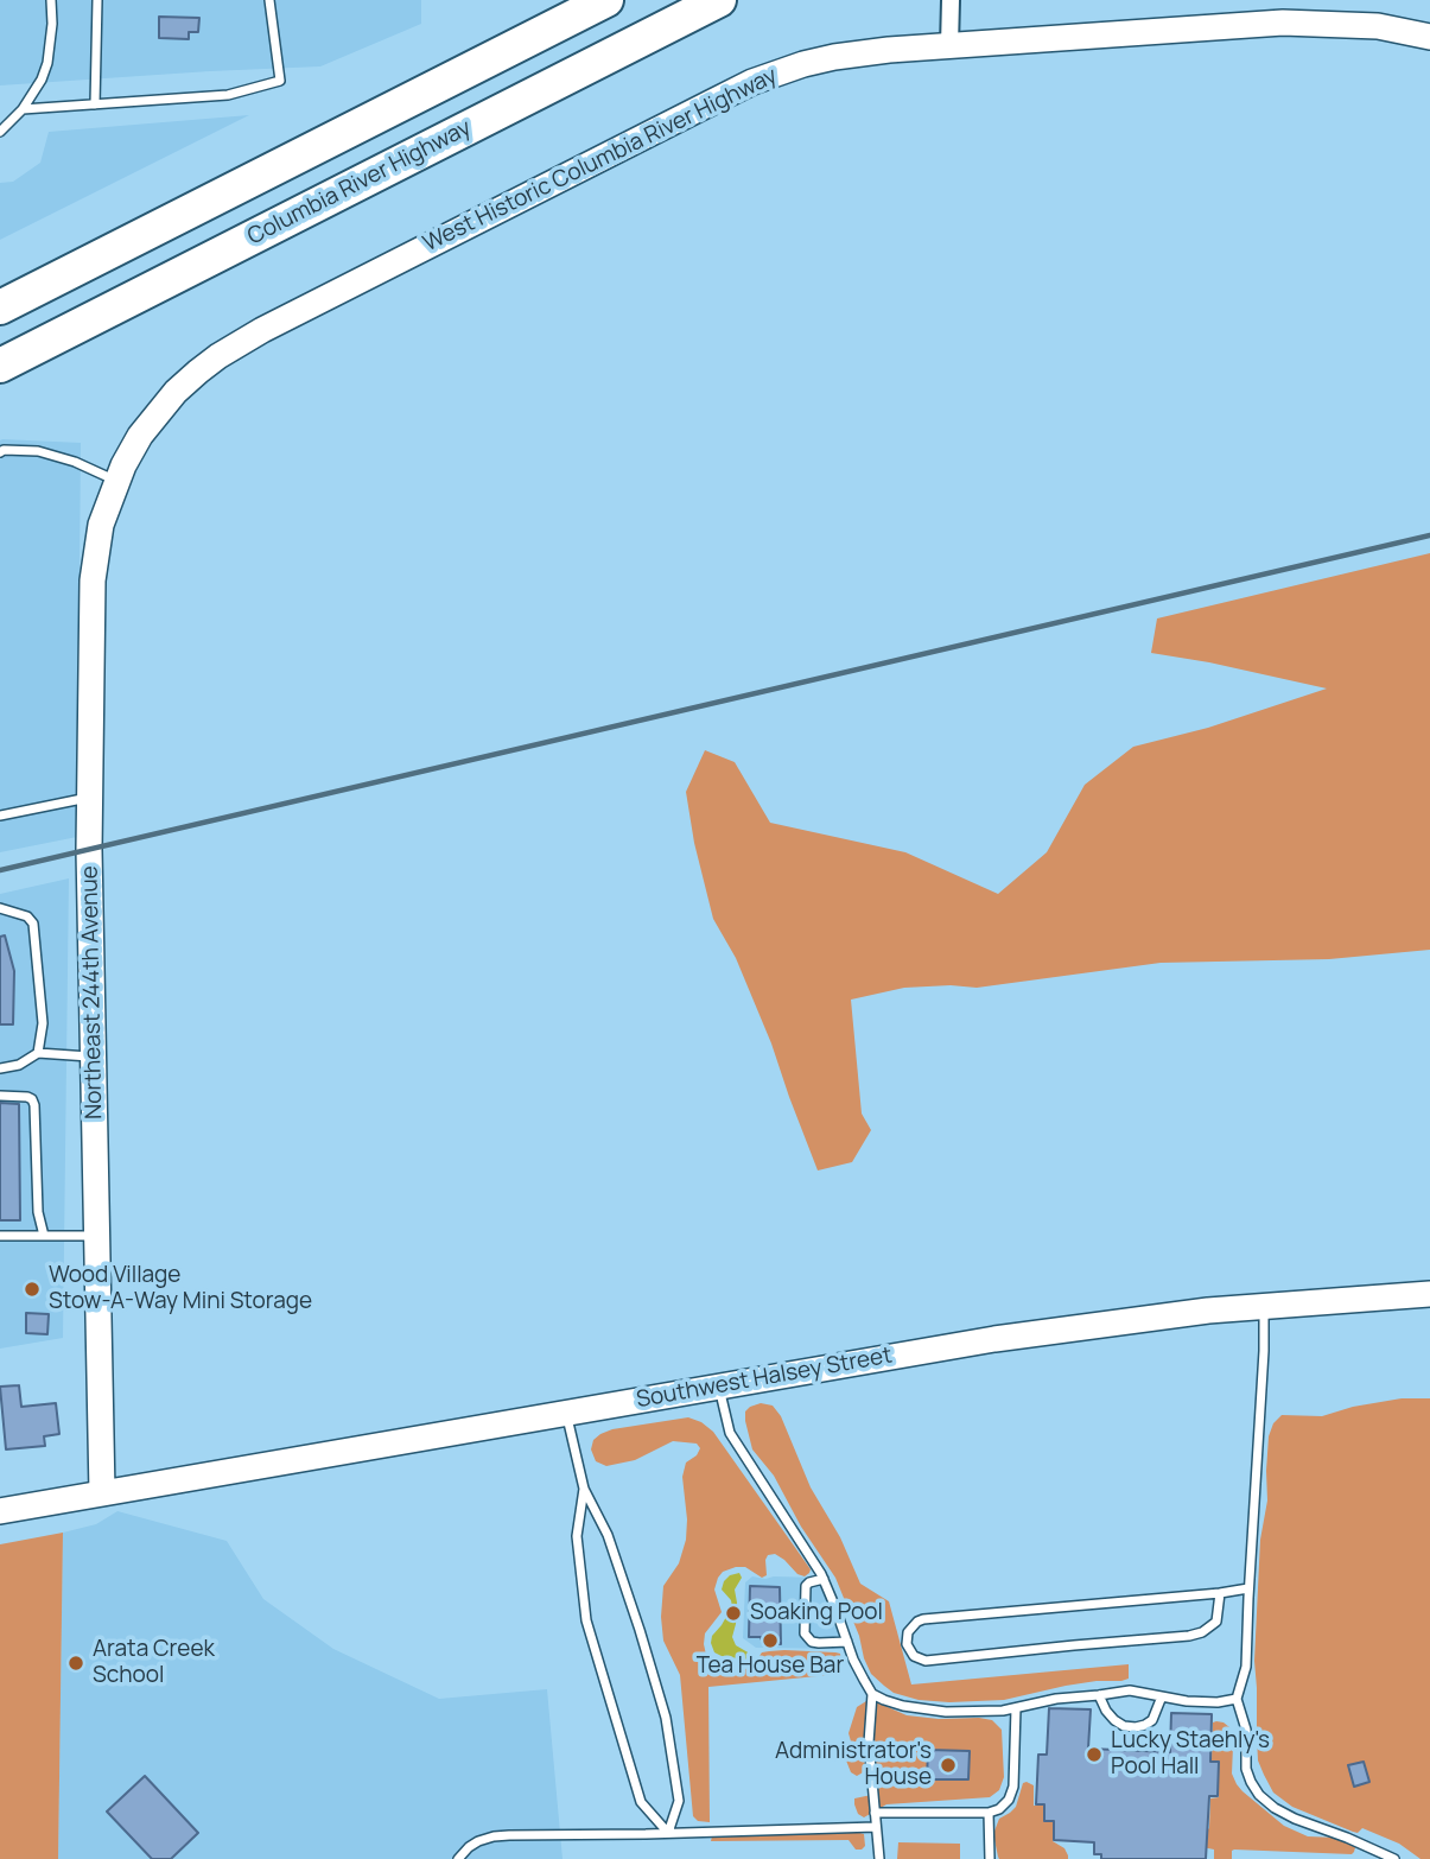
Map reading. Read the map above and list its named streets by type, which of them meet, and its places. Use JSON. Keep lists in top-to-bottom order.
{
  "streets": {
    "highway": ["Columbia River Highway"],
    "street": ["West Historic Columbia River Highway", "Northeast 244th Avenue", "Southwest Halsey Street"]
  },
  "crossings": [
    ["West Historic Columbia River Highway", "Northeast 244th Avenue"],
    ["Northeast 244th Avenue", "Southwest Halsey Street"]
  ],
  "places": [
    "Wood Village Stow-A-Way Mini Storage",
    "Soaking Pool",
    "Tea House Bar",
    "Arata Creek School",
    "Lucky Staehly's Pool Hall",
    "Administrator's House"
  ]
}
